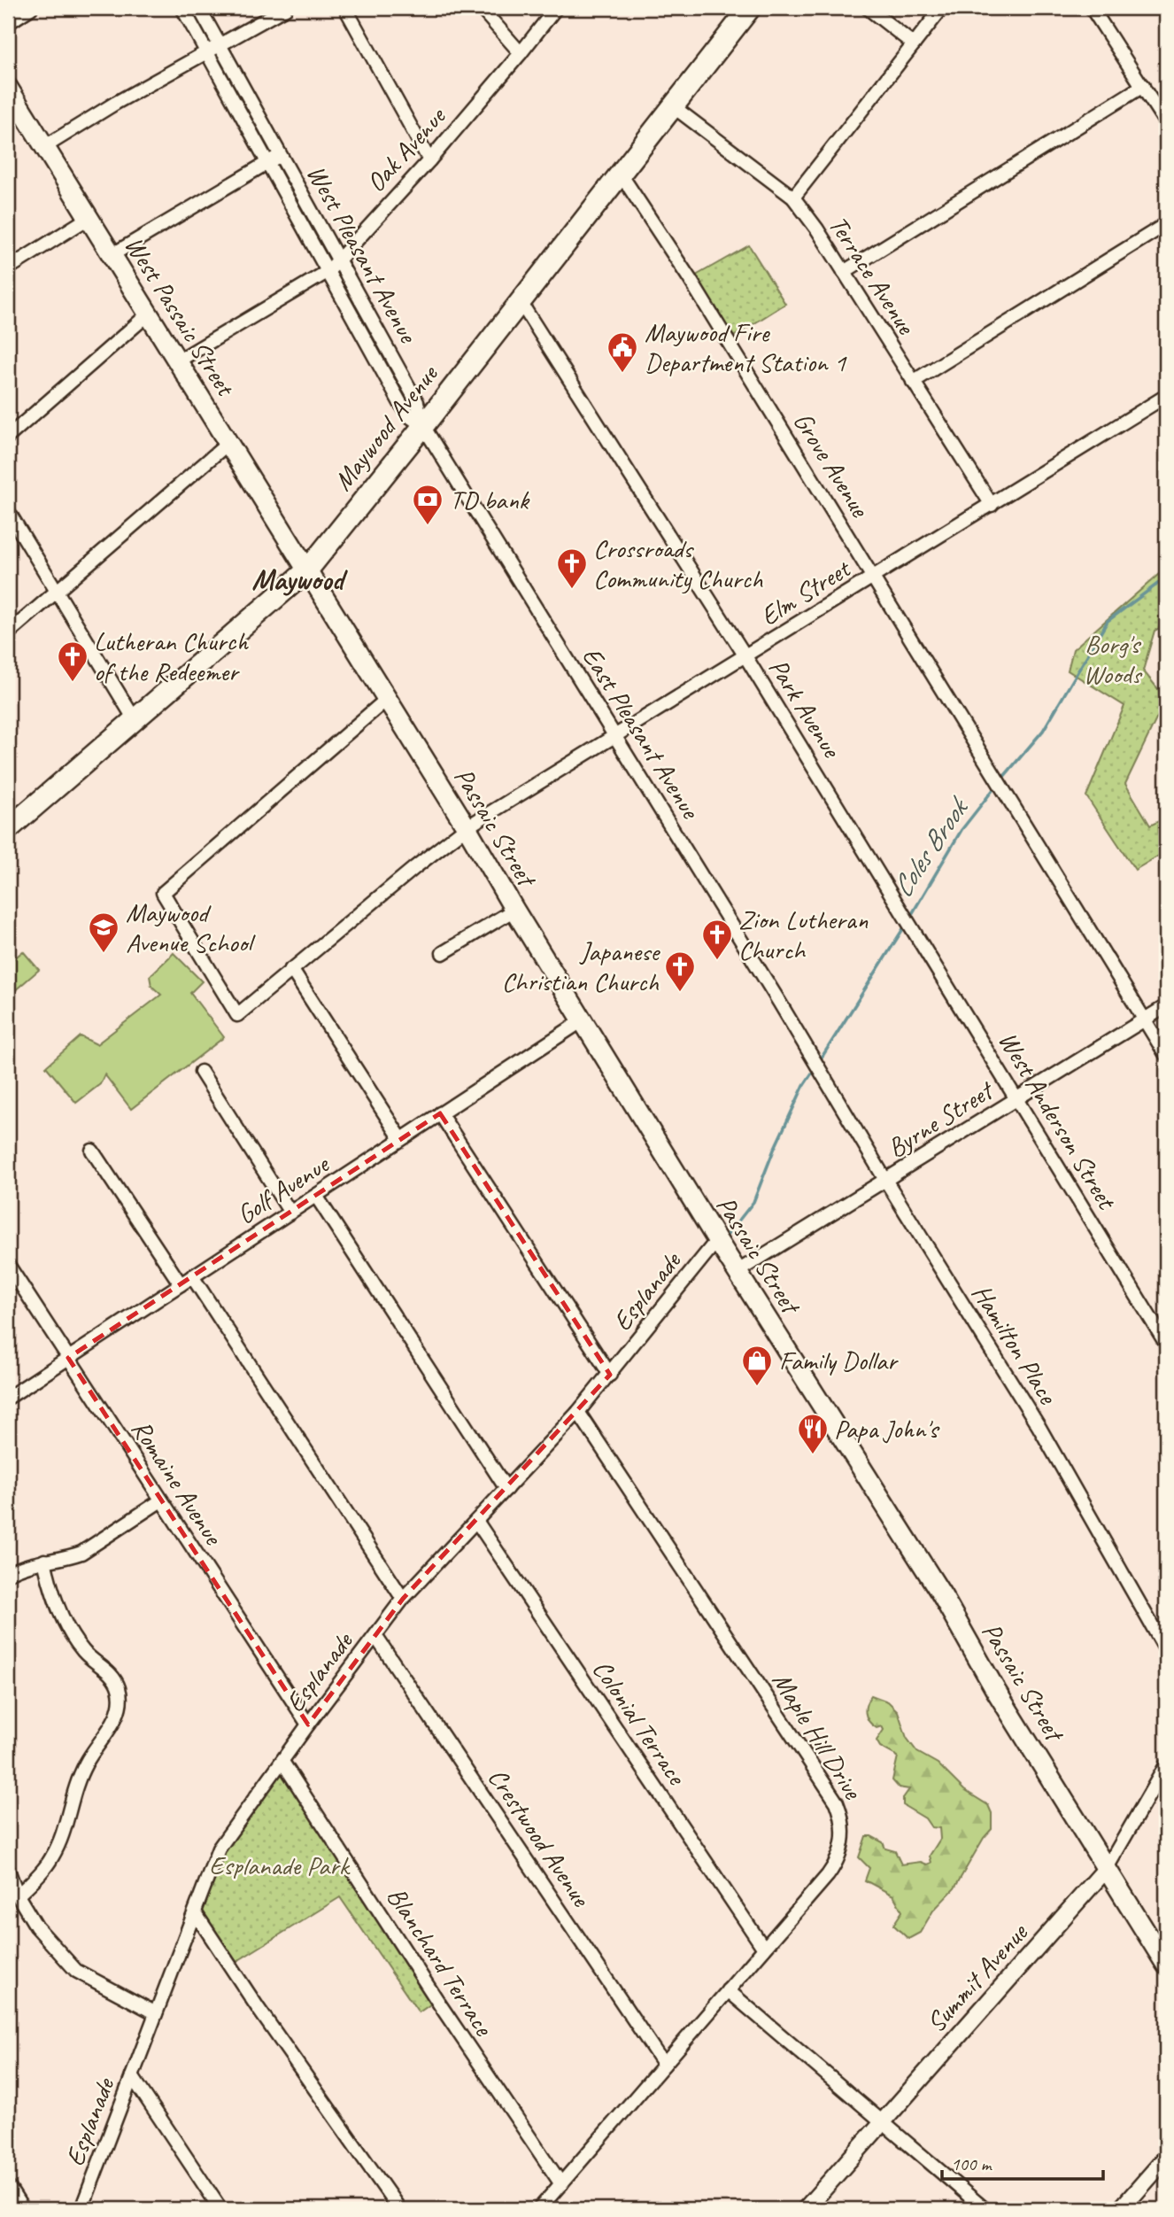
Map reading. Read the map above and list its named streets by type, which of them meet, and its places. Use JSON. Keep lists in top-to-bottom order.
{
  "streets": {
    "main road": ["West Passaic Street", "Maywood Avenue", "Passaic Street"],
    "street": [
      "Oak Avenue",
      "West Pleasant Avenue",
      "Terrace Avenue",
      "Grove Avenue",
      "Elm Street",
      "Park Avenue",
      "East Pleasant Avenue",
      "Byrne Street",
      "West Anderson Street",
      "Golf Avenue",
      "Esplanade",
      "Hamilton Place",
      "Romaine Avenue",
      "Colonial Terrace",
      "Maple Hill Drive",
      "Crestwood Avenue",
      "Blanchard Terrace",
      "Summit Avenue"
    ]
  },
  "crossings": [
    ["Oak Avenue", "West Pleasant Avenue"],
    ["Oak Avenue", "West Passaic Street"],
    ["West Pleasant Avenue", "Maywood Avenue"],
    ["West Pleasant Avenue", "East Pleasant Avenue"],
    ["Terrace Avenue", "Maywood Avenue"],
    ["Terrace Avenue", "Elm Street"],
    ["West Passaic Street", "Maywood Avenue"],
    ["West Passaic Street", "Passaic Street"],
    ["Maywood Avenue", "Grove Avenue"],
    ["Maywood Avenue", "Park Avenue"],
    ["Maywood Avenue", "East Pleasant Avenue"],
    ["Maywood Avenue", "Passaic Street"],
    ["Grove Avenue", "Elm Street"],
    ["Grove Avenue", "Byrne Street"],
    ["Elm Street", "Park Avenue"],
    ["Elm Street", "East Pleasant Avenue"],
    ["Elm Street", "Passaic Street"],
    ["Park Avenue", "West Anderson Street"],
    ["East Pleasant Avenue", "Hamilton Place"],
    ["Passaic Street", "Byrne Street"],
    ["Passaic Street", "Golf Avenue"],
    ["Passaic Street", "Esplanade"],
    ["Passaic Street", "Summit Avenue"],
    ["Byrne Street", "West Anderson Street"],
    ["Byrne Street", "Hamilton Place"],
    ["Golf Avenue", "Romaine Avenue"],
    ["Esplanade", "Romaine Avenue"],
    ["Esplanade", "Colonial Terrace"],
    ["Esplanade", "Maple Hill Drive"],
    ["Esplanade", "Crestwood Avenue"],
    ["Esplanade", "Blanchard Terrace"],
    ["Colonial Terrace", "Maple Hill Drive"],
    ["Maple Hill Drive", "Crestwood Avenue"],
    ["Maple Hill Drive", "Blanchard Terrace"]
  ],
  "districts": ["Maywood"],
  "water": ["Coles Brook"],
  "parks": ["Borg's Woods", "Esplanade Park"],
  "places": {
    "public building": ["Maywood Fire Department Station 1"],
    "bank": ["TD bank"],
    "church": [
      "Crossroads Community Church",
      "Lutheran Church of the Redeemer",
      "Zion Lutheran Church",
      "Japanese Christian Church"
    ],
    "school or university": ["Maywood Avenue School"],
    "shop": ["Family Dollar"],
    "restaurant": ["Papa John's"]
  },
  "scale_bar": "100 m"
}
